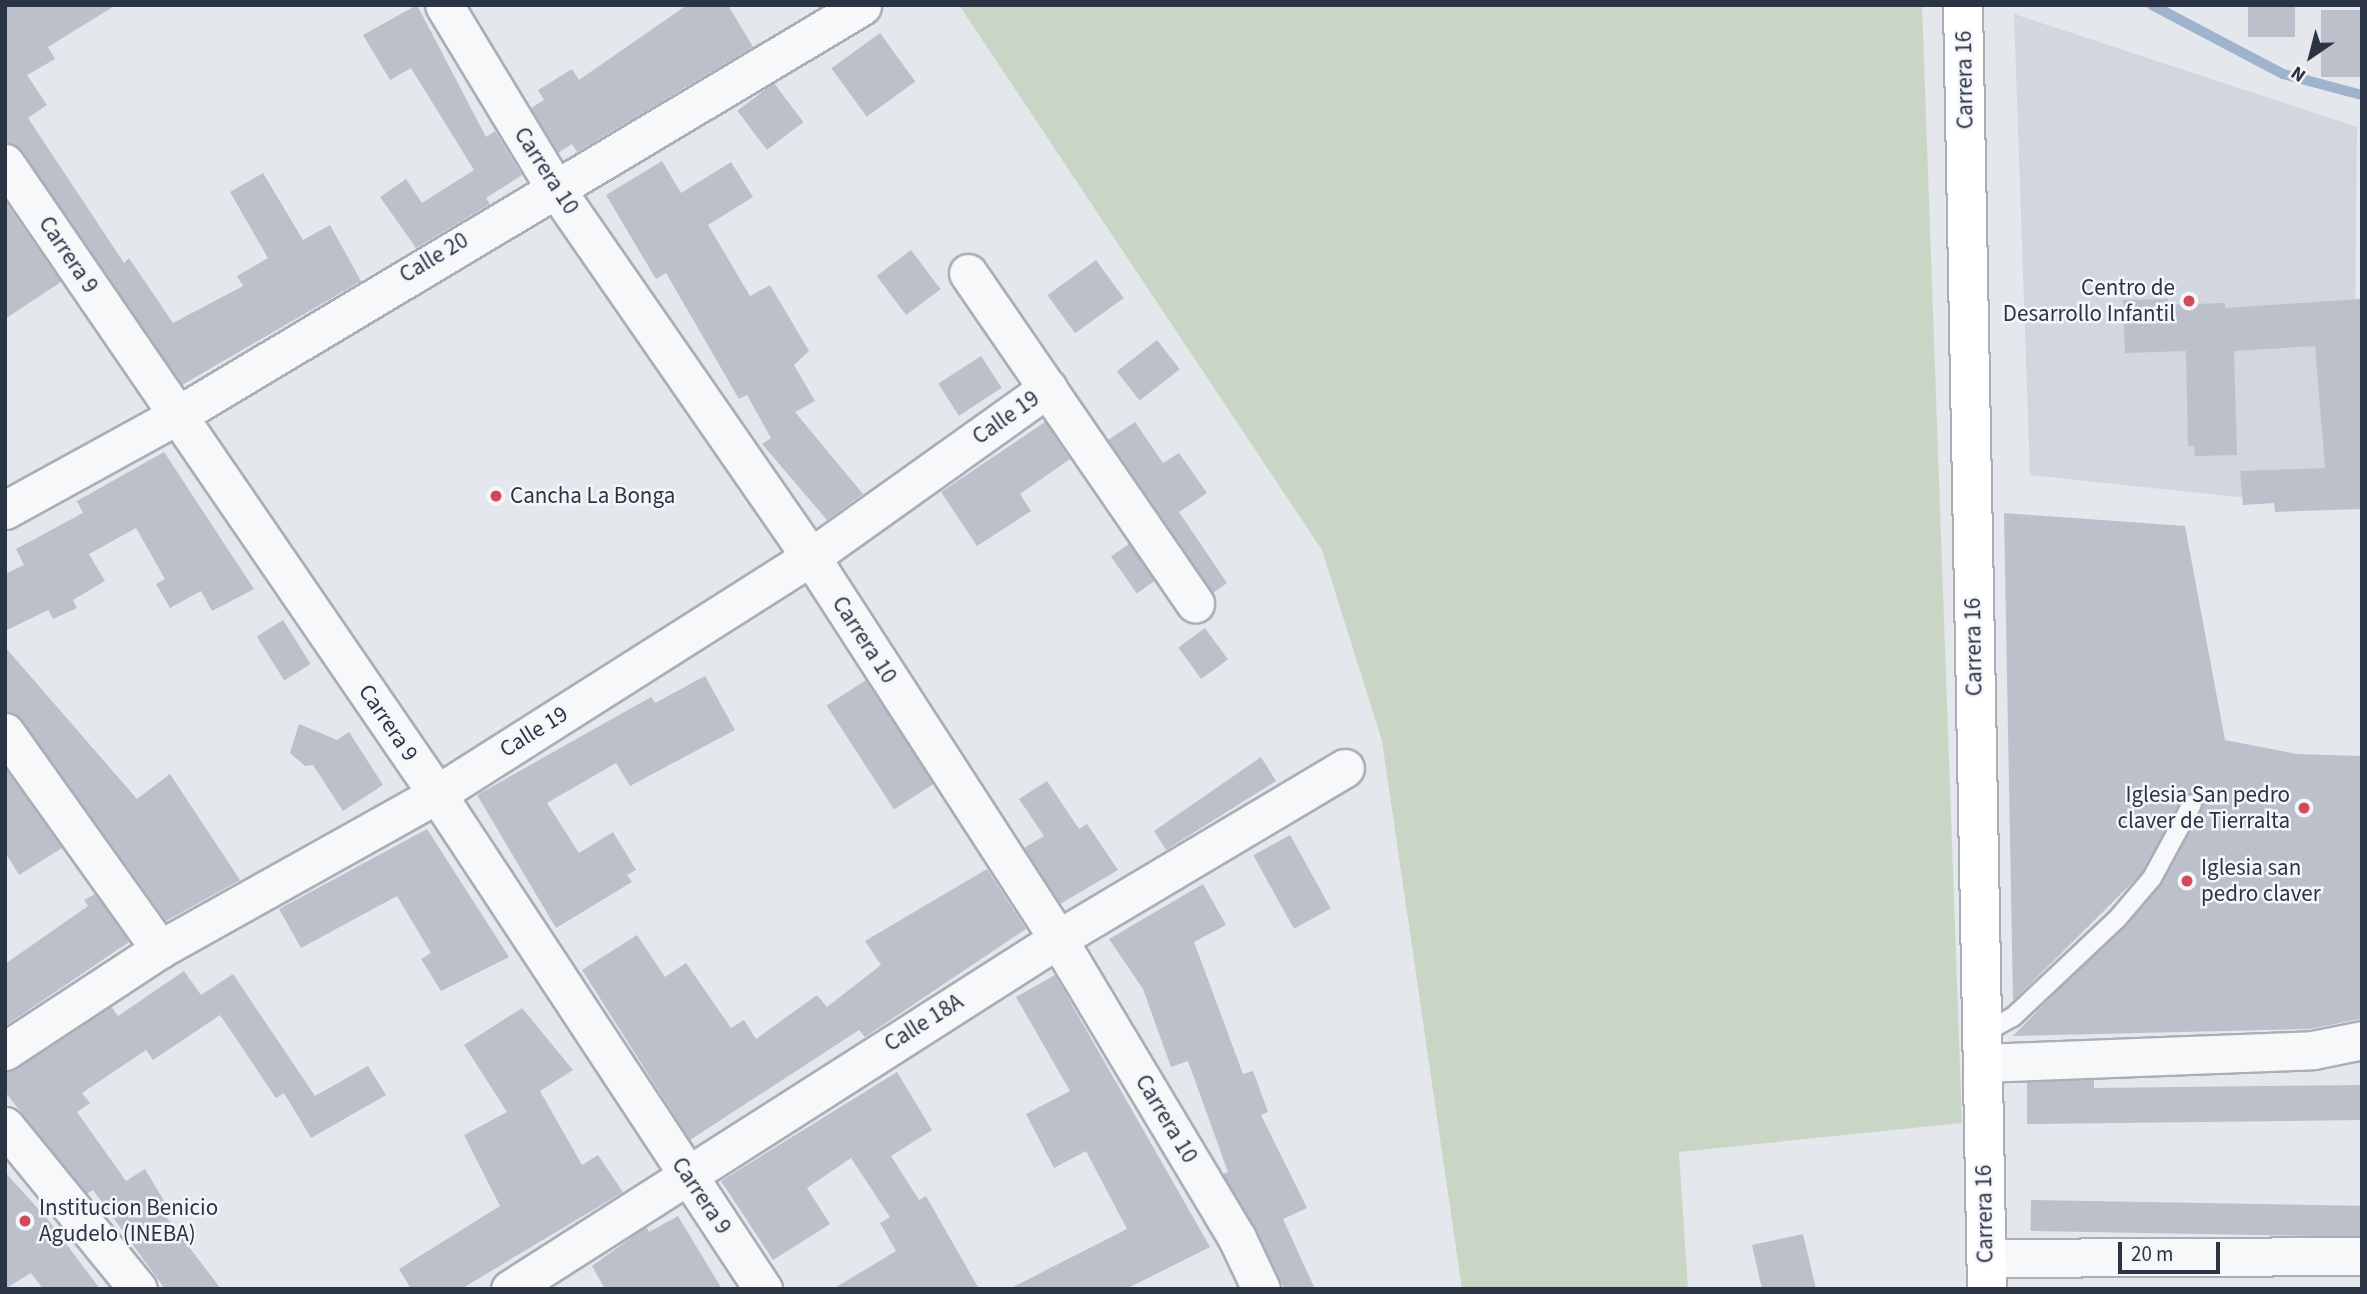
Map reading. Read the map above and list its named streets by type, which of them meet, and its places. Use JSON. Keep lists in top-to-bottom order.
{
  "streets": {
    "main road": ["Carrera 16"],
    "street": [
      "Carrera 10",
      "Carrera 9",
      "Calle 20",
      "Calle 19",
      "Calle 18A"
    ]
  },
  "crossings": [
    ["Carrera 10", "Calle 20"],
    ["Carrera 10", "Calle 19"],
    ["Carrera 10", "Calle 18A"],
    ["Carrera 9", "Calle 20"],
    ["Carrera 9", "Calle 19"],
    ["Carrera 9", "Calle 18A"]
  ],
  "places": [
    "Centro de Desarrollo Infantil",
    "Cancha La Bonga",
    "Iglesia San pedro claver de Tierralta",
    "Iglesia san pedro claver",
    "Institucion Benicio Agudelo (INEBA)"
  ],
  "scale_bar": "20 m",
  "north": "bottom left"
}
